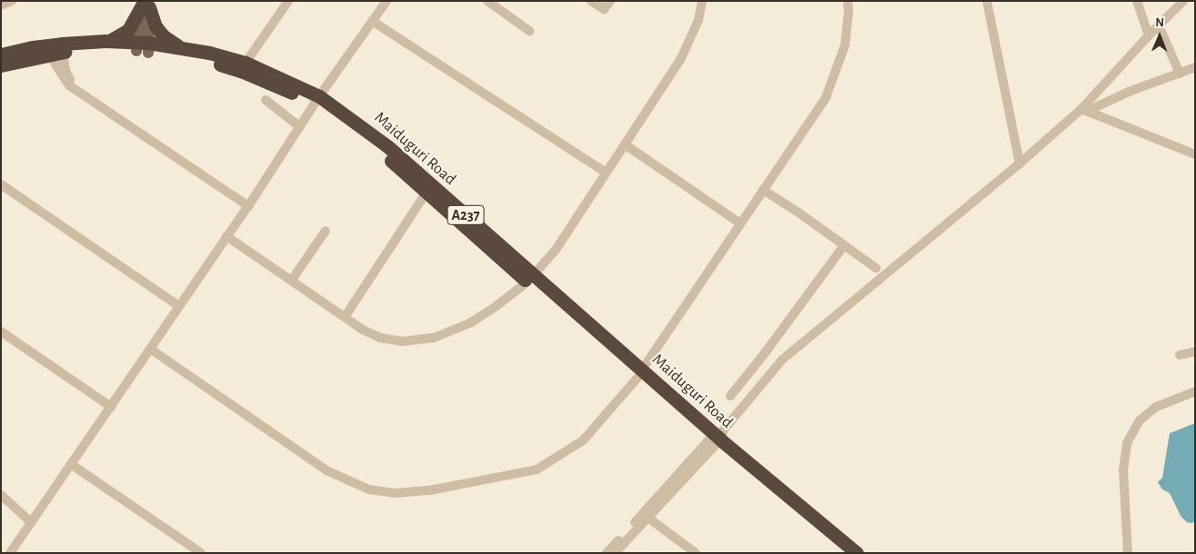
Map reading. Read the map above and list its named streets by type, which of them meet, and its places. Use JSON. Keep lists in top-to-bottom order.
{
  "streets": {
    "highway": ["Maiduguri Road", "A237"]
  },
  "north": "top"
}
